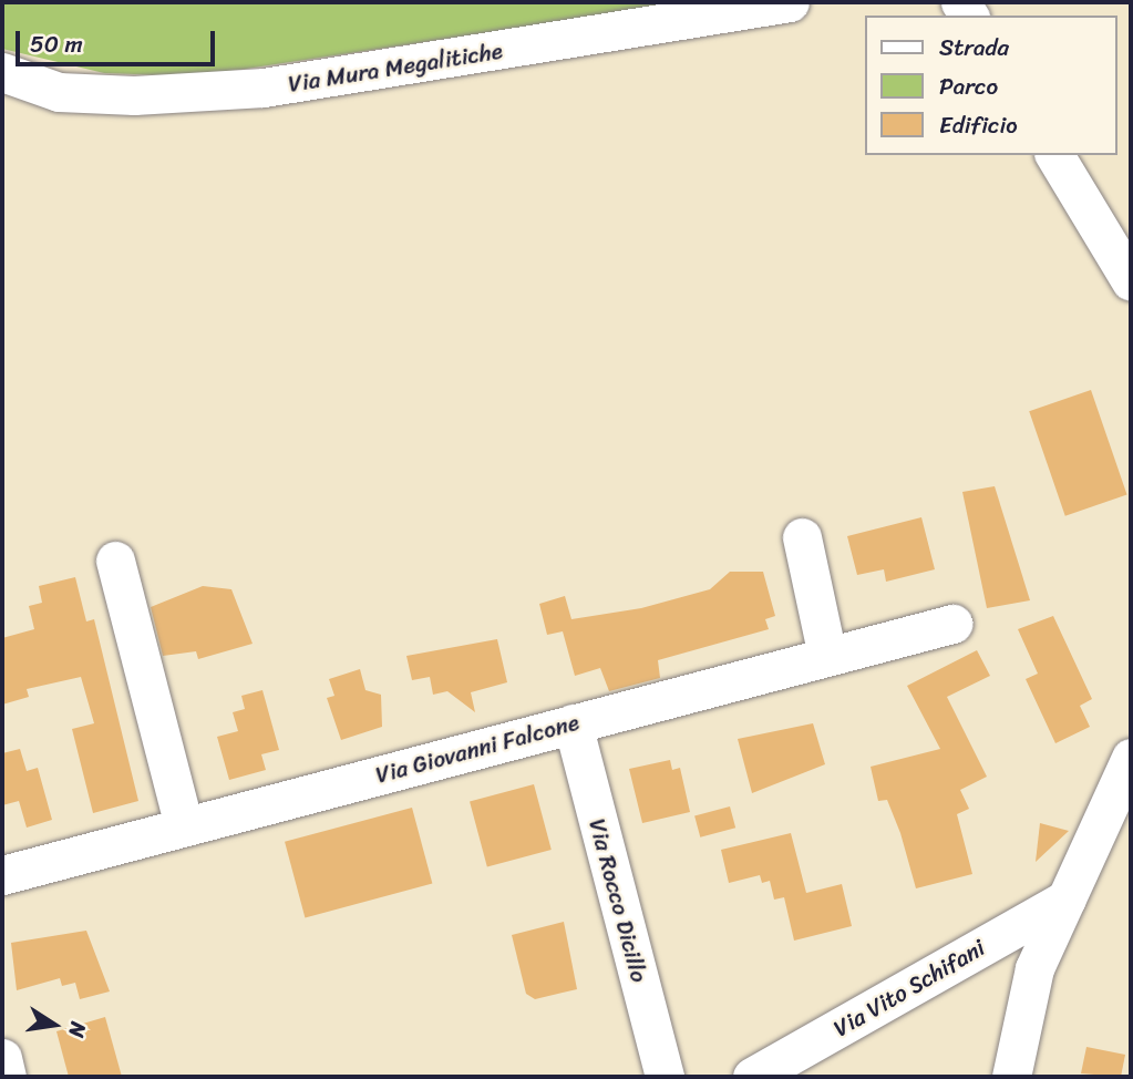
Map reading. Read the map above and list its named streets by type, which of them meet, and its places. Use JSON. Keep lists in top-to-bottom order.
{
  "streets": {
    "street": [
      "Via Mura Megalitiche",
      "Via Giovanni Falcone",
      "Via Rocco Dicillo",
      "Via Vito Schifani"
    ]
  },
  "crossings": [
    ["Via Giovanni Falcone", "Via Rocco Dicillo"]
  ],
  "legend": ["Strada", "Parco", "Edificio"],
  "scale_bar": "50 m",
  "north": "right"
}
